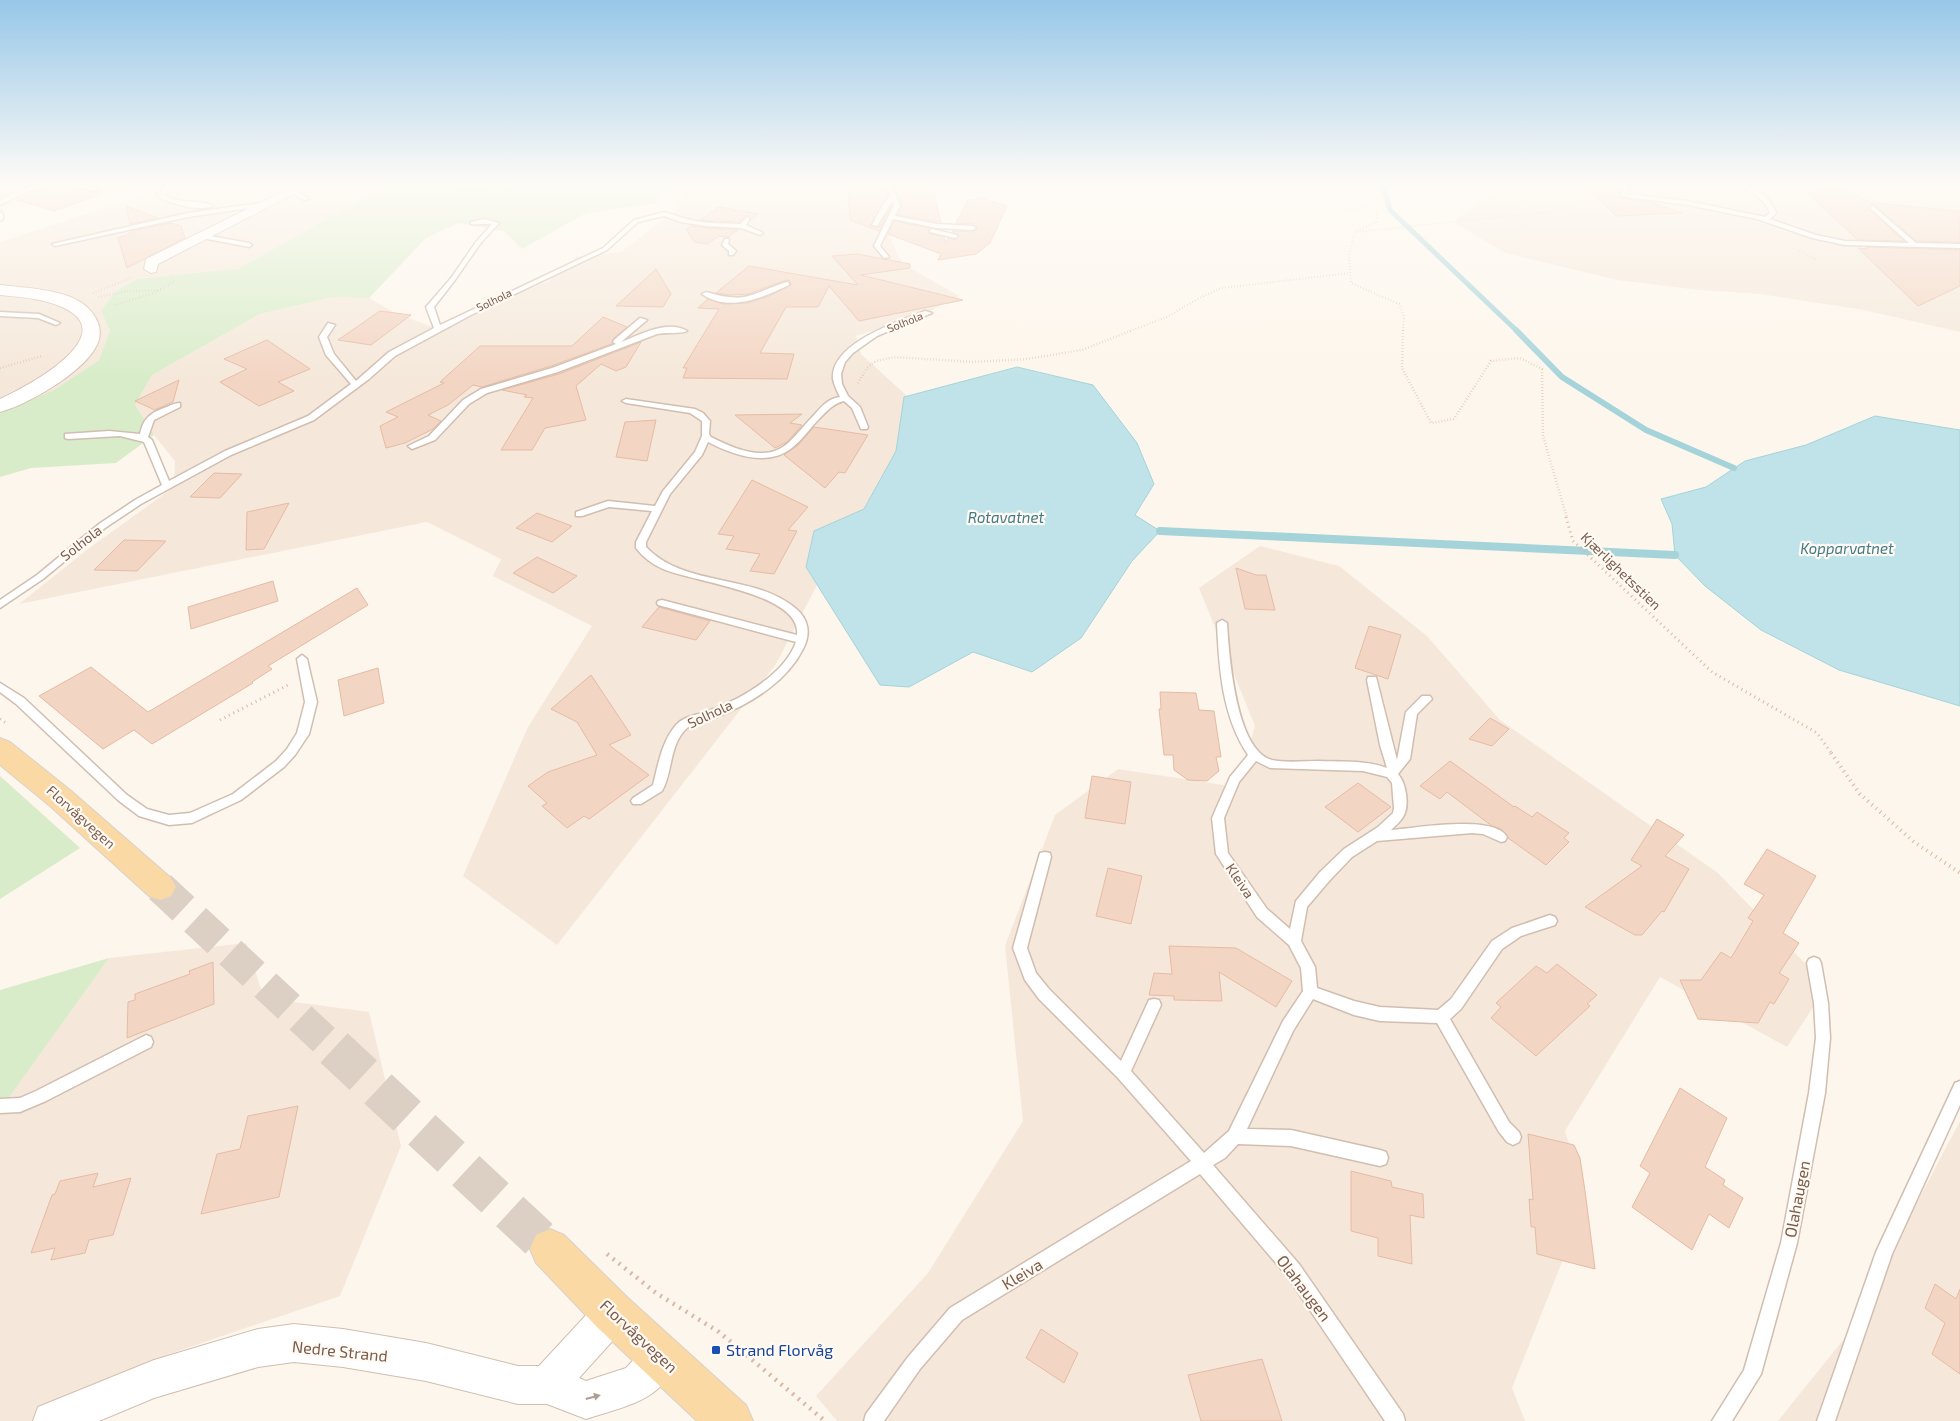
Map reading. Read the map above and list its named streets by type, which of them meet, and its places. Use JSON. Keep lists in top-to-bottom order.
{
  "streets": {
    "main road": ["Florvågvegen"],
    "street": ["Nedre Strand"],
    "lane": ["Solhola", "Kleiva", "Olahaugen"],
    "path": ["Kjærlighetsstien"]
  },
  "crossings": [
    ["Florvågvegen", "Nedre Strand"],
    ["Kleiva", "Olahaugen"]
  ],
  "water": ["Rotavatnet", "Kopparvatnet"],
  "places": {
    "transit": ["Strand Florvåg"]
  }
}
